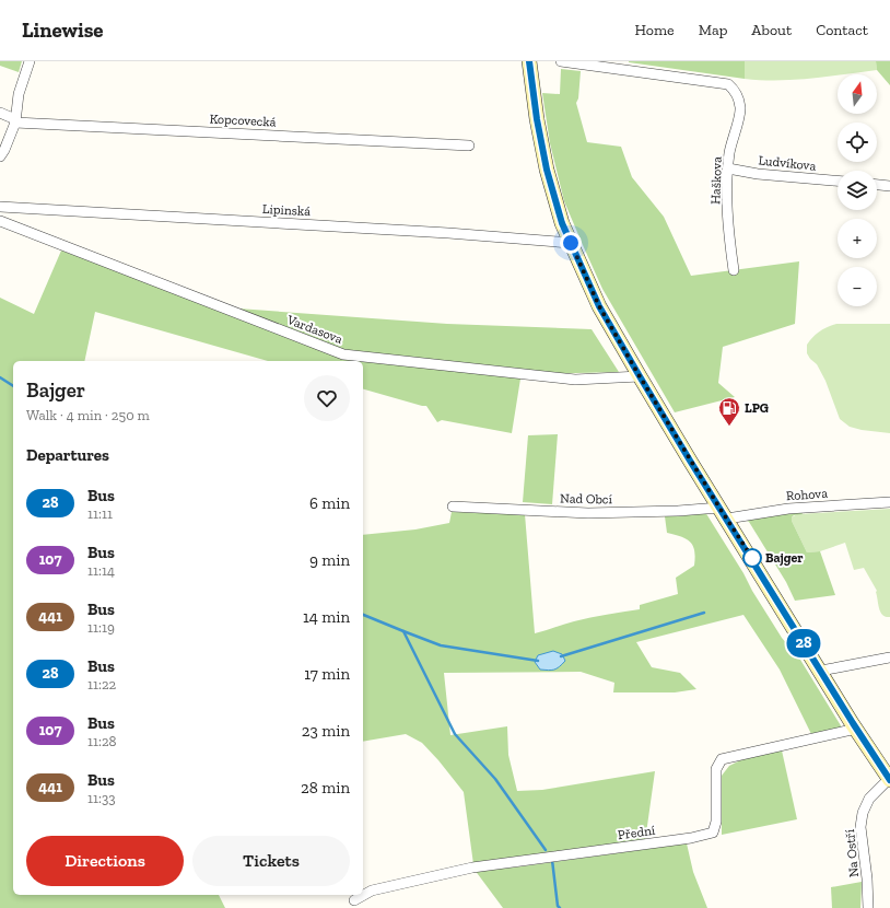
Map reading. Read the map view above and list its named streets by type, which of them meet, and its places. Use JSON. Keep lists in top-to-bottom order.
{
  "streets": {
    "street": [
      "Kopcovecká",
      "Ludvíkova",
      "Haškova",
      "Lipinská",
      "Vardasova",
      "Rohova",
      "Nad Obcí",
      "Přední",
      "Na Ostří"
    ]
  },
  "crossings": [
    ["Ludvíkova", "Haškova"],
    ["Rohova", "Nad Obcí"]
  ],
  "places": {
    "fuel station": ["LPG"],
    "other": ["Bajger"]
  },
  "lines": ["bus line 28"],
  "north": "top",
  "page": {
    "header": "Linewise",
    "nav": [
      "Home",
      "Map",
      "About",
      "Contact"
    ],
    "on_map": "28",
    "map_buttons": ["+", "−"],
    "heading": [
      ["Bajger", "Walk · 4 min · 250 m"],
      "Departures"
    ],
    "list": [
      {
        "mark": "28",
        "name": "Bus",
        "note": "11:11",
        "value": "6 min"
      },
      {
        "mark": "107",
        "name": "Bus",
        "note": "11:14",
        "value": "9 min"
      },
      {
        "mark": "441",
        "name": "Bus",
        "note": "11:19",
        "value": "14 min"
      },
      {
        "mark": "28",
        "name": "Bus",
        "note": "11:22",
        "value": "17 min"
      },
      {
        "mark": "107",
        "name": "Bus",
        "note": "11:28",
        "value": "23 min"
      },
      {
        "mark": "441",
        "name": "Bus",
        "note": "11:33",
        "value": "28 min"
      }
    ],
    "buttons": ["Directions", "Tickets"]
  }
}
